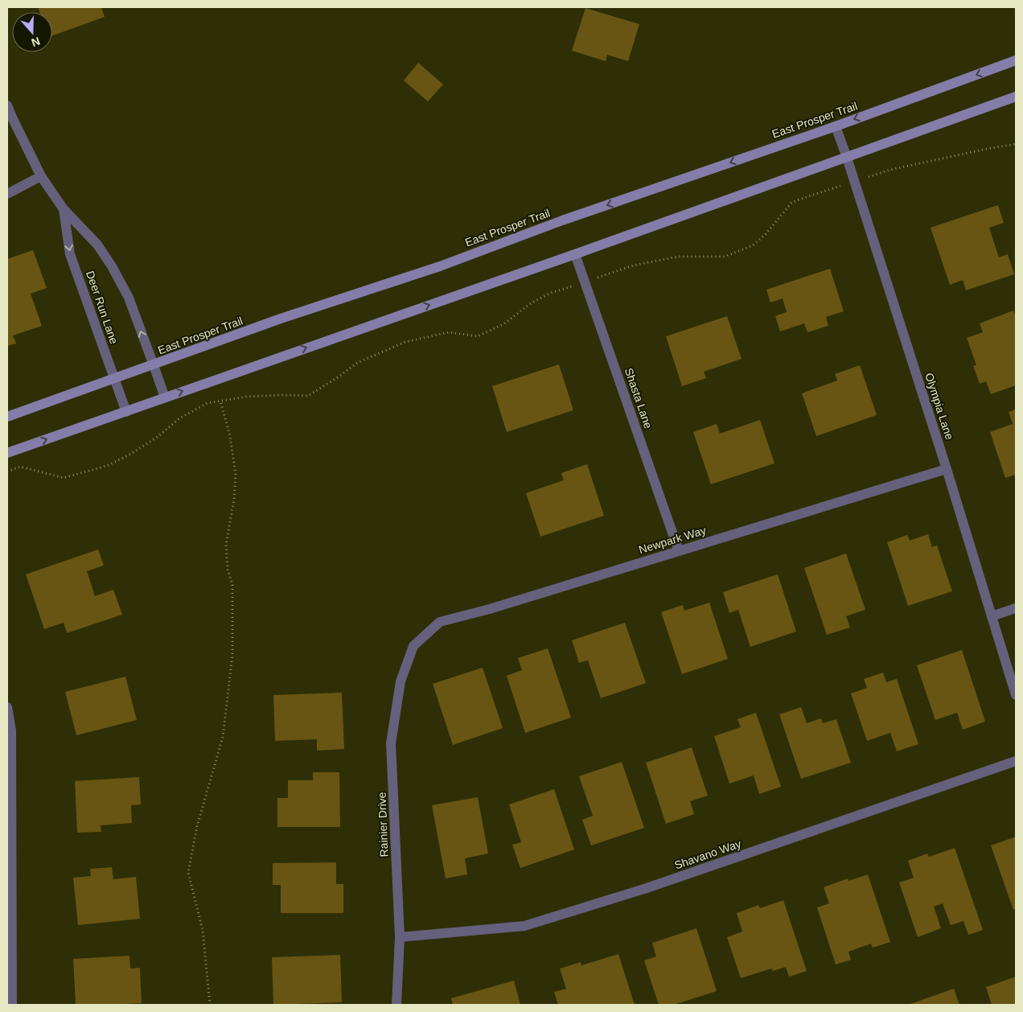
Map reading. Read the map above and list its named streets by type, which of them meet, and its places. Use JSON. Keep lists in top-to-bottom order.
{
  "streets": {
    "main road": ["East Prosper Trail"],
    "street": [
      "Deer Run Lane",
      "Shasta Lane",
      "Olympia Lane",
      "Newpark Way",
      "Rainier Drive",
      "Shavano Way"
    ]
  },
  "crossings": [
    ["East Prosper Trail", "Deer Run Lane"],
    ["East Prosper Trail", "Olympia Lane"],
    ["Shasta Lane", "Newpark Way"],
    ["Olympia Lane", "Newpark Way"],
    ["Newpark Way", "Rainier Drive"],
    ["Rainier Drive", "Shavano Way"]
  ],
  "north": "bottom"
}
